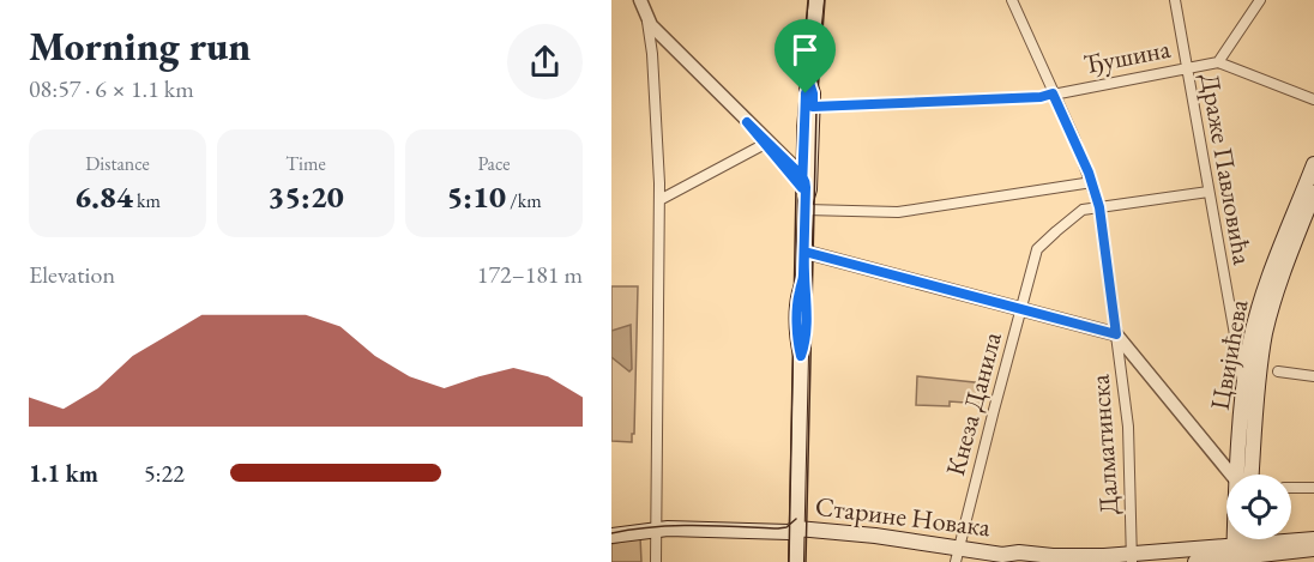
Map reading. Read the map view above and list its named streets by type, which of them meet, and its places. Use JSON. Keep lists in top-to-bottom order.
{
  "streets": {
    "main road": ["Цвијићева", "Старине Новака"],
    "street": [
      "Ђушина",
      "Драже Павловића",
      "Кнеза Данила",
      "Далматинска"
    ]
  },
  "crossings": [
    ["Ђушина", "Драже Павловића"],
    ["Ђушина", "Далматинска"],
    ["Драже Павловића", "Цвијићева"],
    ["Драже Павловића", "Кнеза Данила"],
    ["Кнеза Данила", "Далматинска"],
    ["Кнеза Данила", "Старине Новака"],
    ["Далматинска", "Старине Новака"]
  ],
  "page": {
    "heading": ["Morning run", "08:57 · 6 × 1.1 km"],
    "stats": [
      ["Distance", "6.84 km"],
      ["Time", "35:20"],
      ["Pace", "5:10 /km"]
    ],
    "chart": ["Elevation", "172–181 m"],
    "list": [
      {
        "name": "1.1 km",
        "note": "5:22"
      }
    ]
  }
}
